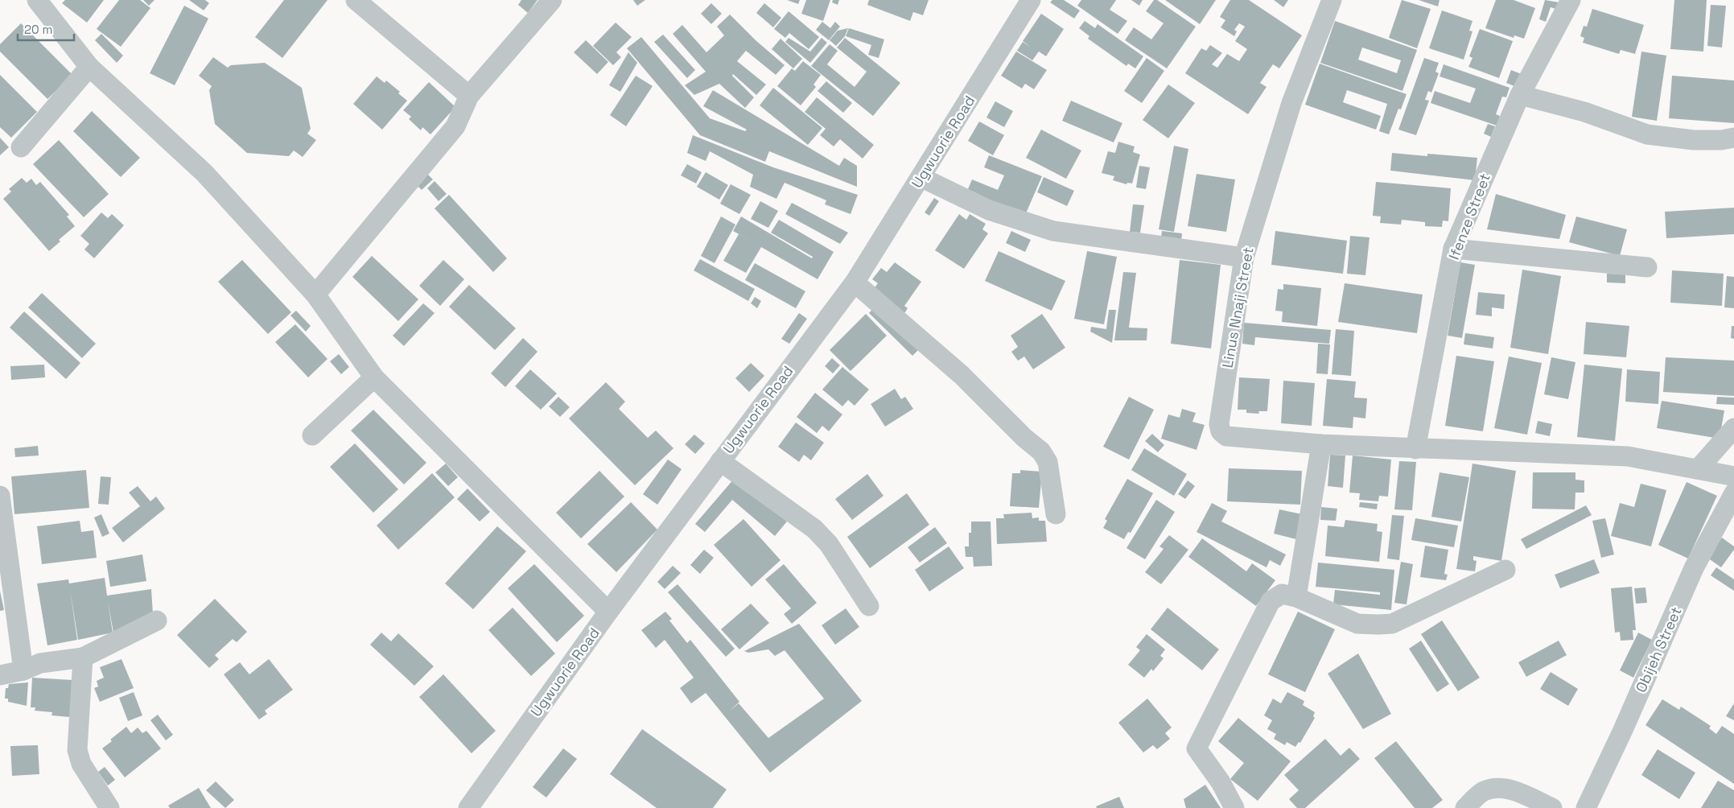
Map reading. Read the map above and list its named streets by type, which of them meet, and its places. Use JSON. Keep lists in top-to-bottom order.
{
  "streets": {
    "street": [
      "Ugwuorie Road",
      "Ifenze Street",
      "Linus Nnaji Street",
      "Obijeh Street"
    ]
  },
  "crossings": [
    ["Ifenze Street", "Linus Nnaji Street"]
  ],
  "scale_bar": "20 m"
}
